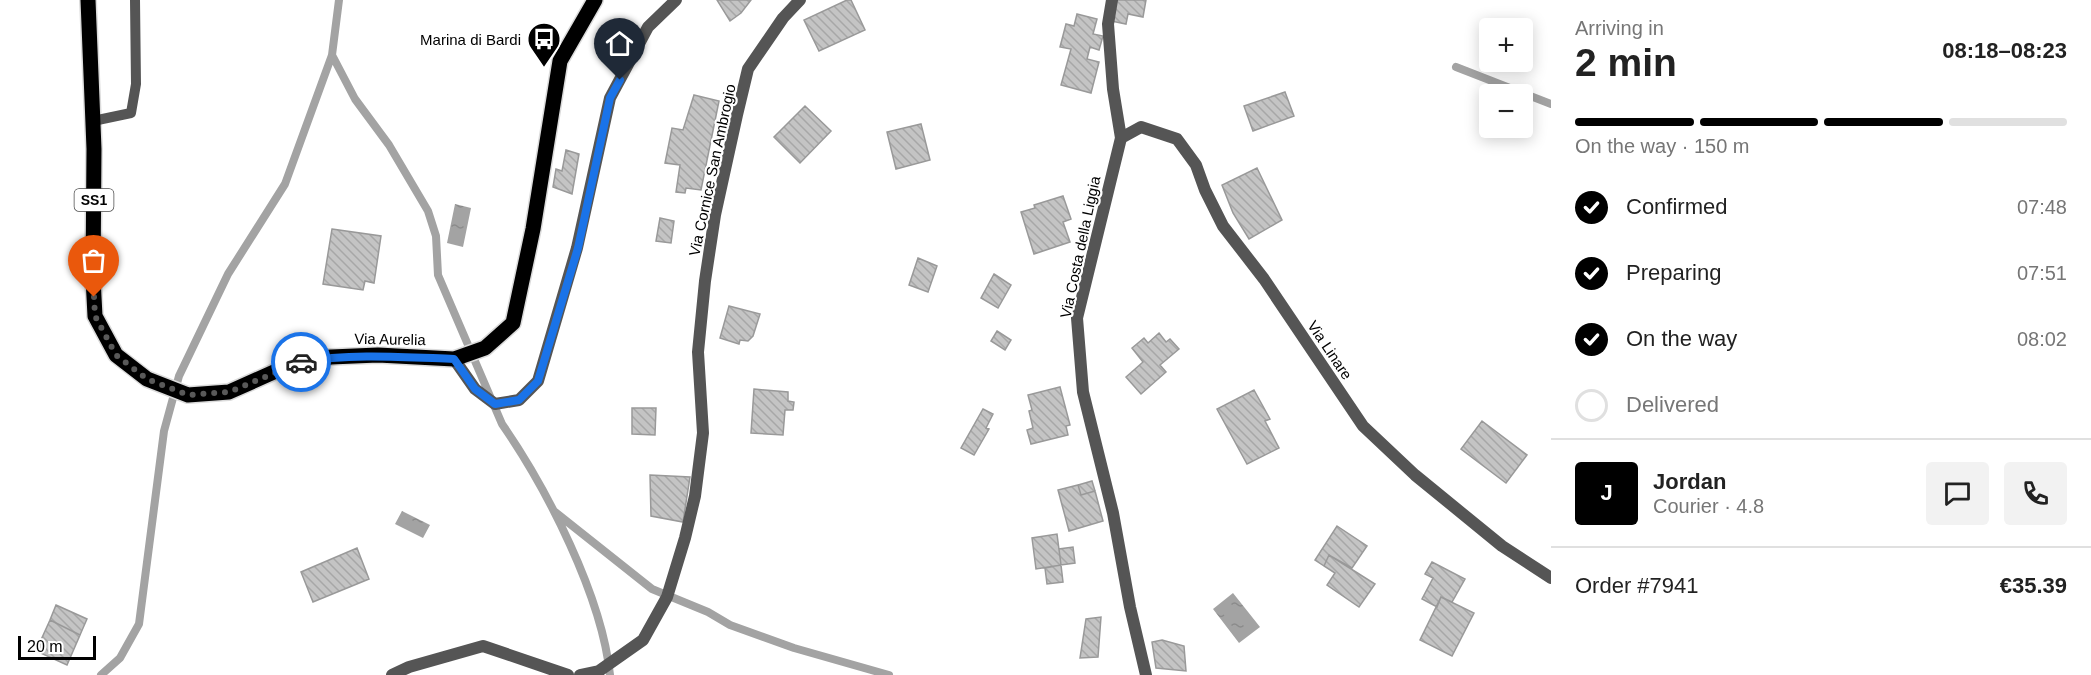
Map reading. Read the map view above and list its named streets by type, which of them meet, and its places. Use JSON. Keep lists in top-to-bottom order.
{
  "streets": {
    "main road": ["SS1", "Via Aurelia"],
    "street": ["Via Cornice San Ambrogio", "Via Costa della Liggia", "Via Linare"]
  },
  "crossings": [
    ["Via Costa della Liggia", "Via Linare"]
  ],
  "places": {
    "bus stop": ["Marina di Bardi"]
  },
  "scale_bar": "20 m",
  "page": {
    "heading": ["2 min", "Arriving in", "08:18–08:23"],
    "panel": [
      "Jordan",
      "Courier · 4.8",
      "Order #7941",
      "€35.39"
    ],
    "map_buttons": ["+", "−"],
    "bar": "On the way · 150 m",
    "list": [
      ["Confirmed", "07:48"],
      ["Preparing", "07:51"],
      ["On the way", "08:02"],
      "Delivered"
    ],
    "round": "J",
    "scale": "20 m"
  }
}
